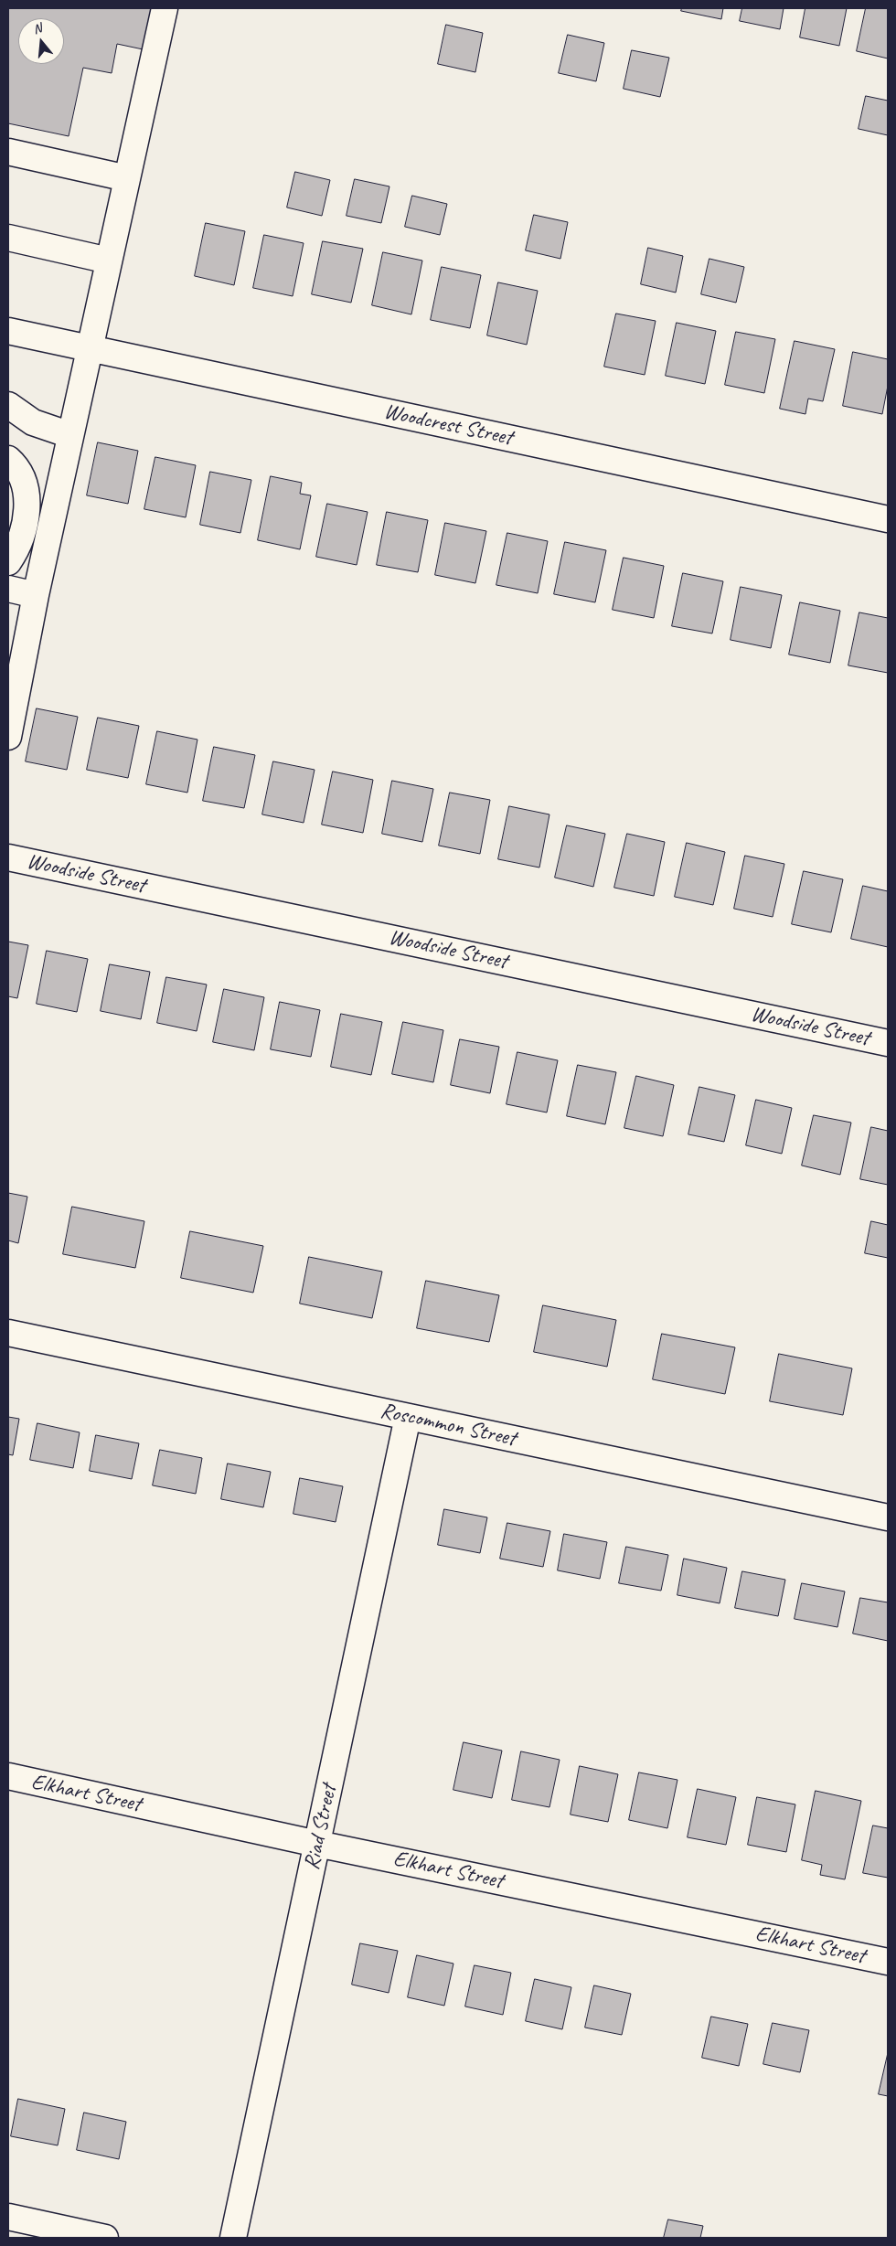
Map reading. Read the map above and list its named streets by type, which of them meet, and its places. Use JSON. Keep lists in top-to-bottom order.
{
  "streets": {
    "street": [
      "Woodcrest Street",
      "Woodside Street",
      "Roscommon Street",
      "Elkhart Street",
      "Riad Street"
    ]
  },
  "crossings": [
    ["Roscommon Street", "Riad Street"],
    ["Elkhart Street", "Riad Street"]
  ],
  "north": "top"
}
